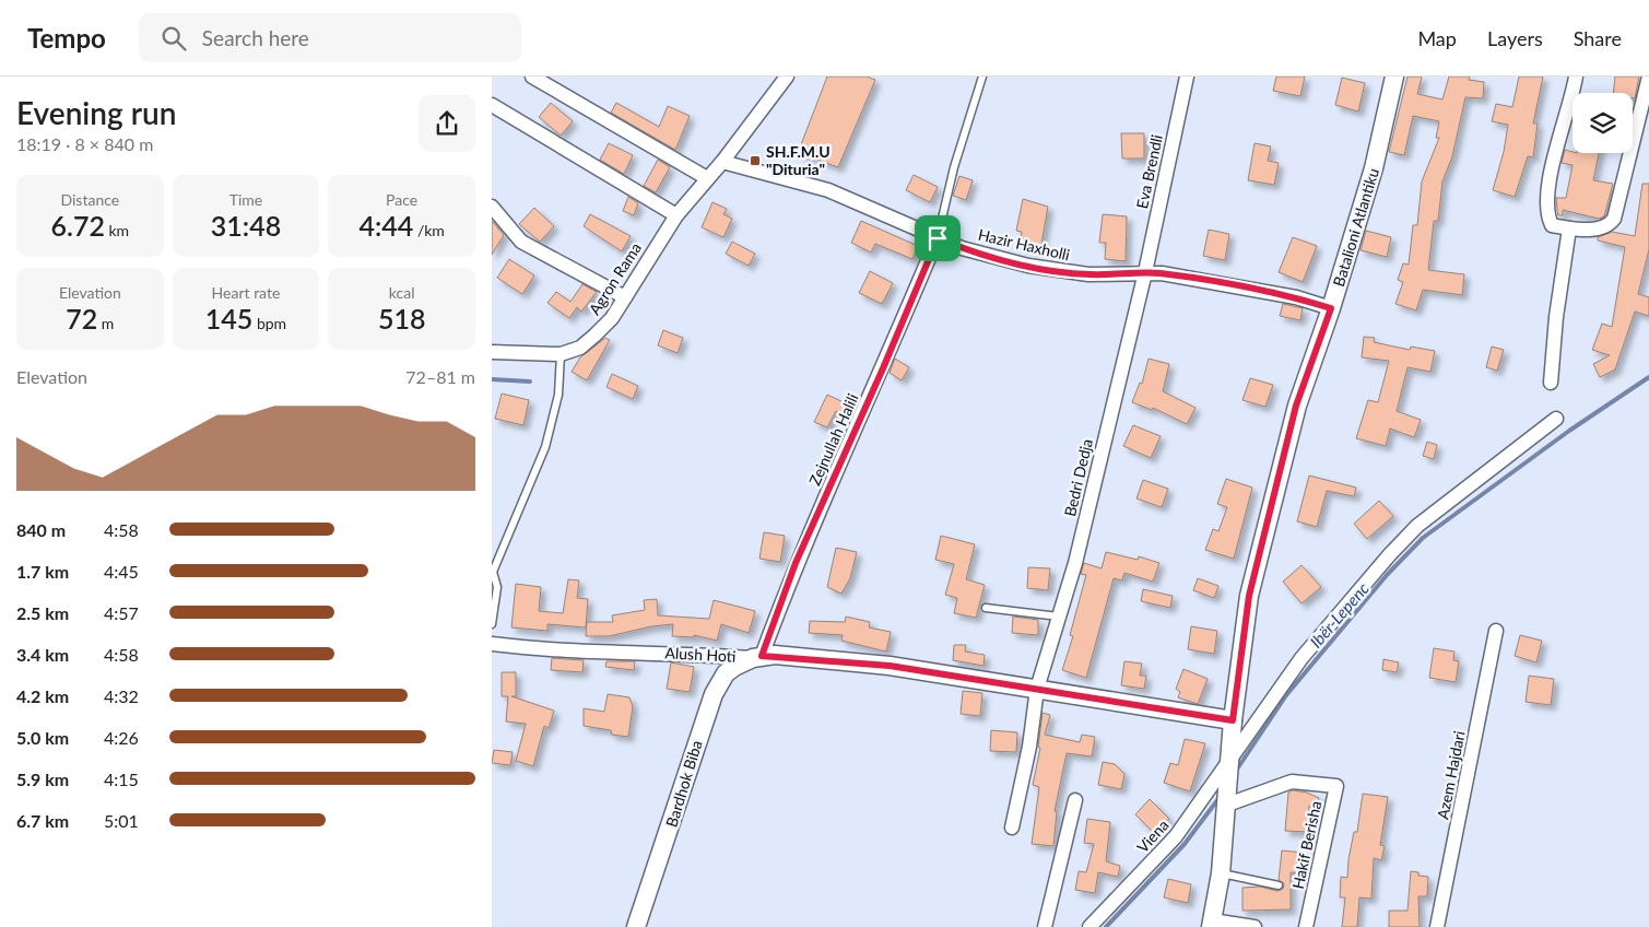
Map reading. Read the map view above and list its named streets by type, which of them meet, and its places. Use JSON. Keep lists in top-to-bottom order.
{
  "streets": {
    "street": [
      "Eva Brendli",
      "Batalioni Atlantiku",
      "Hazir Haxholli",
      "Agron Rama",
      "Zejnullah Halili",
      "Bedri Dedja",
      "Alush Hoti",
      "Azem Hajdari",
      "Bardhok Biba",
      "Viena",
      "Hakif Berisha"
    ]
  },
  "crossings": [
    ["Eva Brendli", "Hazir Haxholli"],
    ["Eva Brendli", "Bedri Dedja"],
    ["Batalioni Atlantiku", "Hazir Haxholli"],
    ["Batalioni Atlantiku", "Alush Hoti"],
    ["Batalioni Atlantiku", "Viena"],
    ["Batalioni Atlantiku", "Hakif Berisha"],
    ["Hazir Haxholli", "Agron Rama"],
    ["Hazir Haxholli", "Zejnullah Halili"],
    ["Hazir Haxholli", "Bedri Dedja"],
    ["Zejnullah Halili", "Alush Hoti"],
    ["Zejnullah Halili", "Bardhok Biba"],
    ["Bedri Dedja", "Alush Hoti"],
    ["Alush Hoti", "Bardhok Biba"]
  ],
  "water": ["Ibër-Lepenc"],
  "places": {
    "transit": ["SH.F.M.U \"Dituria\""]
  },
  "page": {
    "header": "Tempo",
    "search": "Search here",
    "nav": ["Map", "Layers", "Share"],
    "heading": ["Evening run", "18:19 · 8 × 840 m"],
    "stats": [
      ["Distance", "6.72 km"],
      ["Time", "31:48"],
      ["Pace", "4:44 /km"],
      ["Elevation", "72 m"],
      ["Heart rate", "145 bpm"],
      ["kcal", "518"]
    ],
    "chart": ["Elevation", "72–81 m"],
    "list": [
      {
        "name": "840 m",
        "note": "4:58"
      },
      {
        "name": "1.7 km",
        "note": "4:45"
      },
      {
        "name": "2.5 km",
        "note": "4:57"
      },
      {
        "name": "3.4 km",
        "note": "4:58"
      },
      {
        "name": "4.2 km",
        "note": "4:32"
      },
      {
        "name": "5.0 km",
        "note": "4:26"
      },
      {
        "name": "5.9 km",
        "note": "4:15"
      },
      {
        "name": "6.7 km",
        "note": "5:01"
      }
    ]
  }
}
